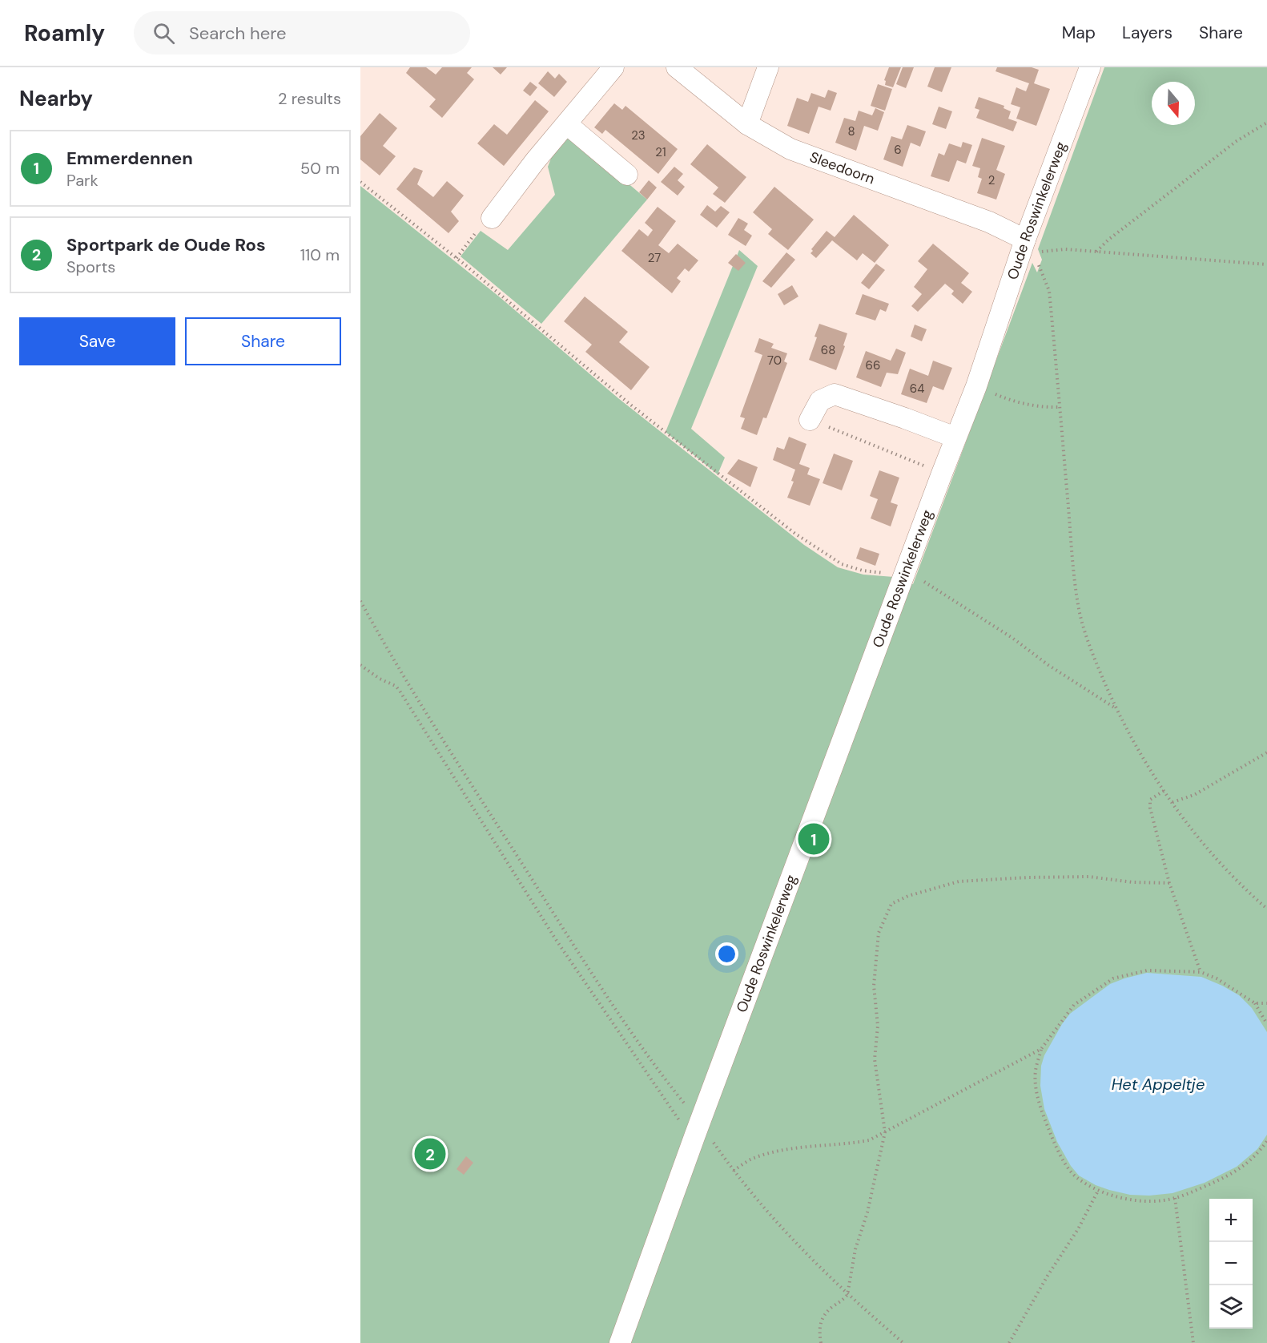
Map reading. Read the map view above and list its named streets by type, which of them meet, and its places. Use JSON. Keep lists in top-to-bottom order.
{
  "streets": {
    "street": ["Sleedoorn", "Oude Roswinkelerweg"]
  },
  "crossings": [
    ["Sleedoorn", "Oude Roswinkelerweg"]
  ],
  "water": ["Het Appeltje"],
  "house_numbers": [
    "8",
    "23",
    "6",
    "21",
    "2",
    "27",
    "68",
    "70",
    "66",
    "64"
  ],
  "north": "bottom",
  "page": {
    "header": "Roamly",
    "search": "Search here",
    "nav": ["Map", "Layers", "Share"],
    "heading": ["Nearby", "2 results"],
    "list": [
      {
        "mark": "1",
        "name": "Emmerdennen",
        "note": "Park",
        "value": "50 m"
      },
      {
        "mark": "2",
        "name": "Sportpark de Oude Ros",
        "note": "Sports",
        "value": "110 m"
      }
    ],
    "buttons": ["Save", "Share"],
    "pins": ["1", "2"],
    "map_buttons": ["+", "−"]
  }
}
